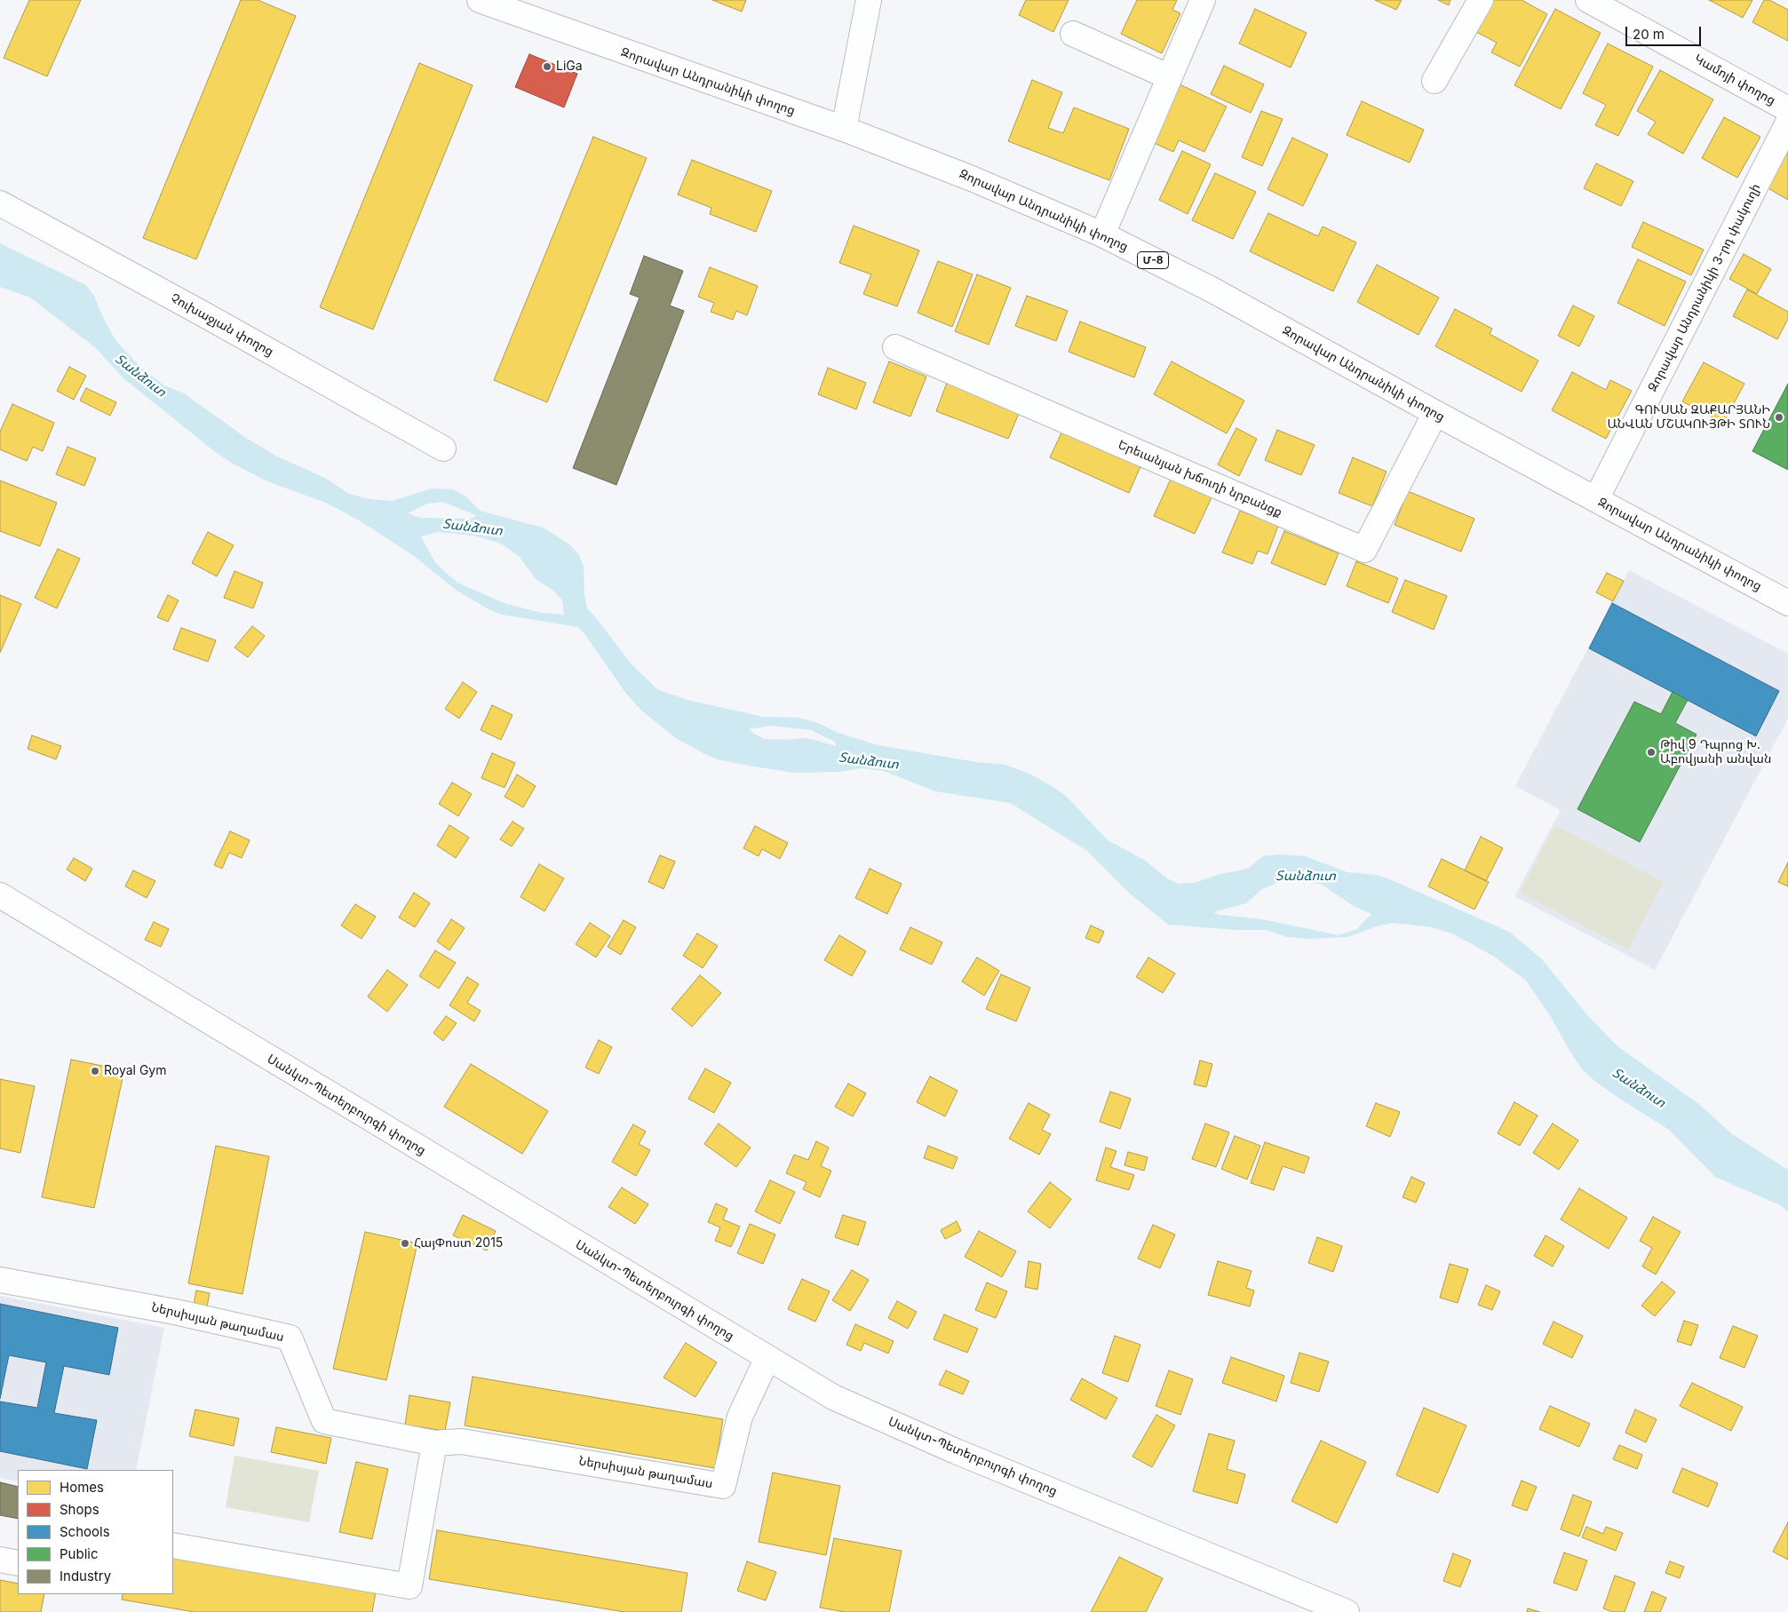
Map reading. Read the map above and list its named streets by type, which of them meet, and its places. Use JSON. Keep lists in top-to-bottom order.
{
  "streets": {
    "main road": [
      "Կամոյի փողոց",
      "Զորավար Անդրանիկի փողոց",
      "Մ-8",
      "Զորավար Անդրանիկի 3-րդ փակուղի",
      "Չուխաջյան փողոց",
      "Երեւանյան խճուղի նրբանցք",
      "Սանկտ-Պետերբուրգի փողոց",
      "Ներսիսյան թաղամաս"
    ]
  },
  "crossings": [
    ["Զորավար Անդրանիկի փողոց", "Զորավար Անդրանիկի 3-րդ փակուղի"],
    ["Զորավար Անդրանիկի փողոց", "Երեւանյան խճուղի նրբանցք"],
    ["Սանկտ-Պետերբուրգի փողոց", "Ներսիսյան թաղամաս"]
  ],
  "water": ["Տանձուտ"],
  "places": [
    "LiGa",
    "ԳՈՒՍԱՆ ԶԱՔԱՐՅԱՆԻ ԱՆՎԱՆ ՄՇԱԿՈՒՅԹԻ ՏՈՒՆ",
    "Թիվ 9 Դպրոց Խ․ Աբովյանի անվան",
    "Royal Gym",
    "ՀայՓոստ 2015"
  ],
  "legend": [
    "Homes",
    "Shops",
    "Schools",
    "Public",
    "Industry"
  ],
  "scale_bar": "20 m"
}
